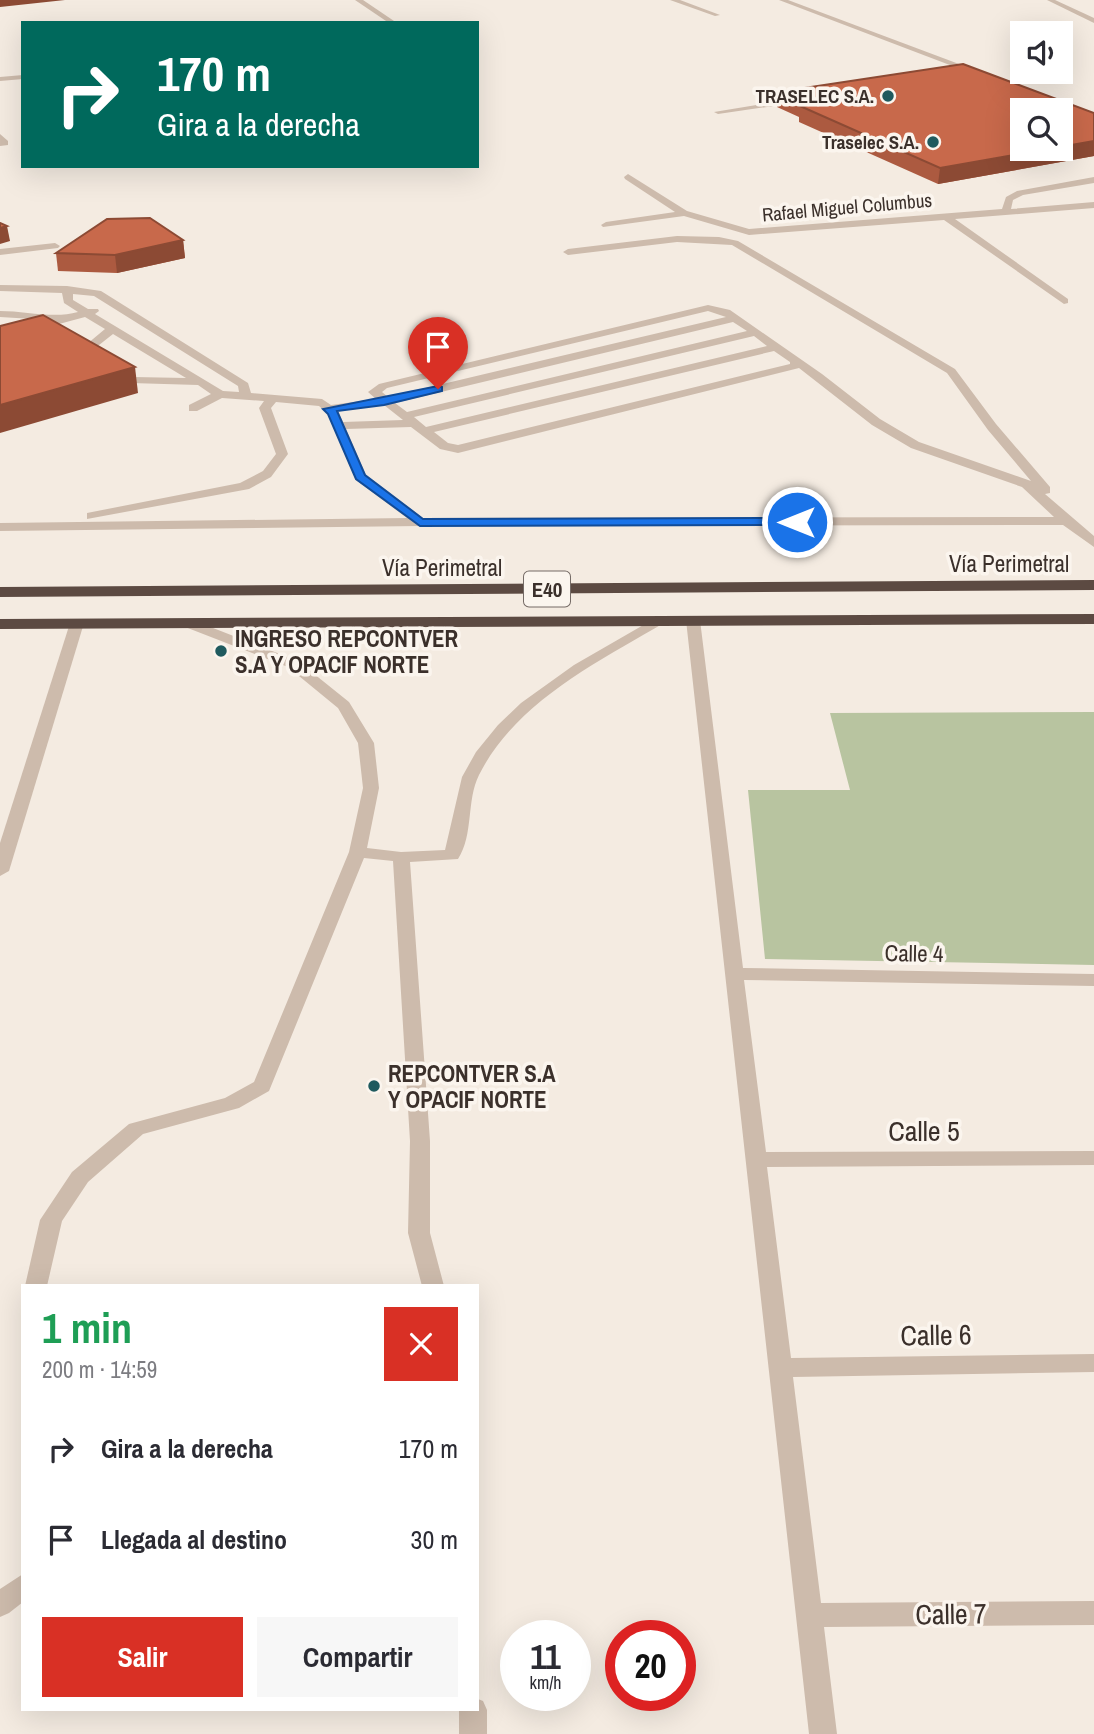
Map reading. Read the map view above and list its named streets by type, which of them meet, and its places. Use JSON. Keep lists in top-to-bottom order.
{
  "streets": {
    "highway": ["Vía Perimetral", "E40"],
    "street": [
      "Rafael Miguel Columbus",
      "Calle 4",
      "Calle 5",
      "Calle 6",
      "Calle 7"
    ]
  },
  "places": [
    "TRASELEC S.A.",
    "Traselec S.A.",
    "INGRESO REPCONTVER S.A Y OPACIF NORTE",
    "REPCONTVER S.A Y OPACIF NORTE"
  ],
  "page": {
    "turn": ["170 m", "Gira a la derecha"],
    "heading": ["1 min", "200 m · 14:59"],
    "list": [
      {
        "name": "Gira a la derecha",
        "value": "170 m"
      },
      {
        "name": "Llegada al destino",
        "value": "30 m"
      }
    ],
    "buttons": ["Salir", "Compartir"],
    "speed": "11 km/h",
    "limit": "20"
  }
}
